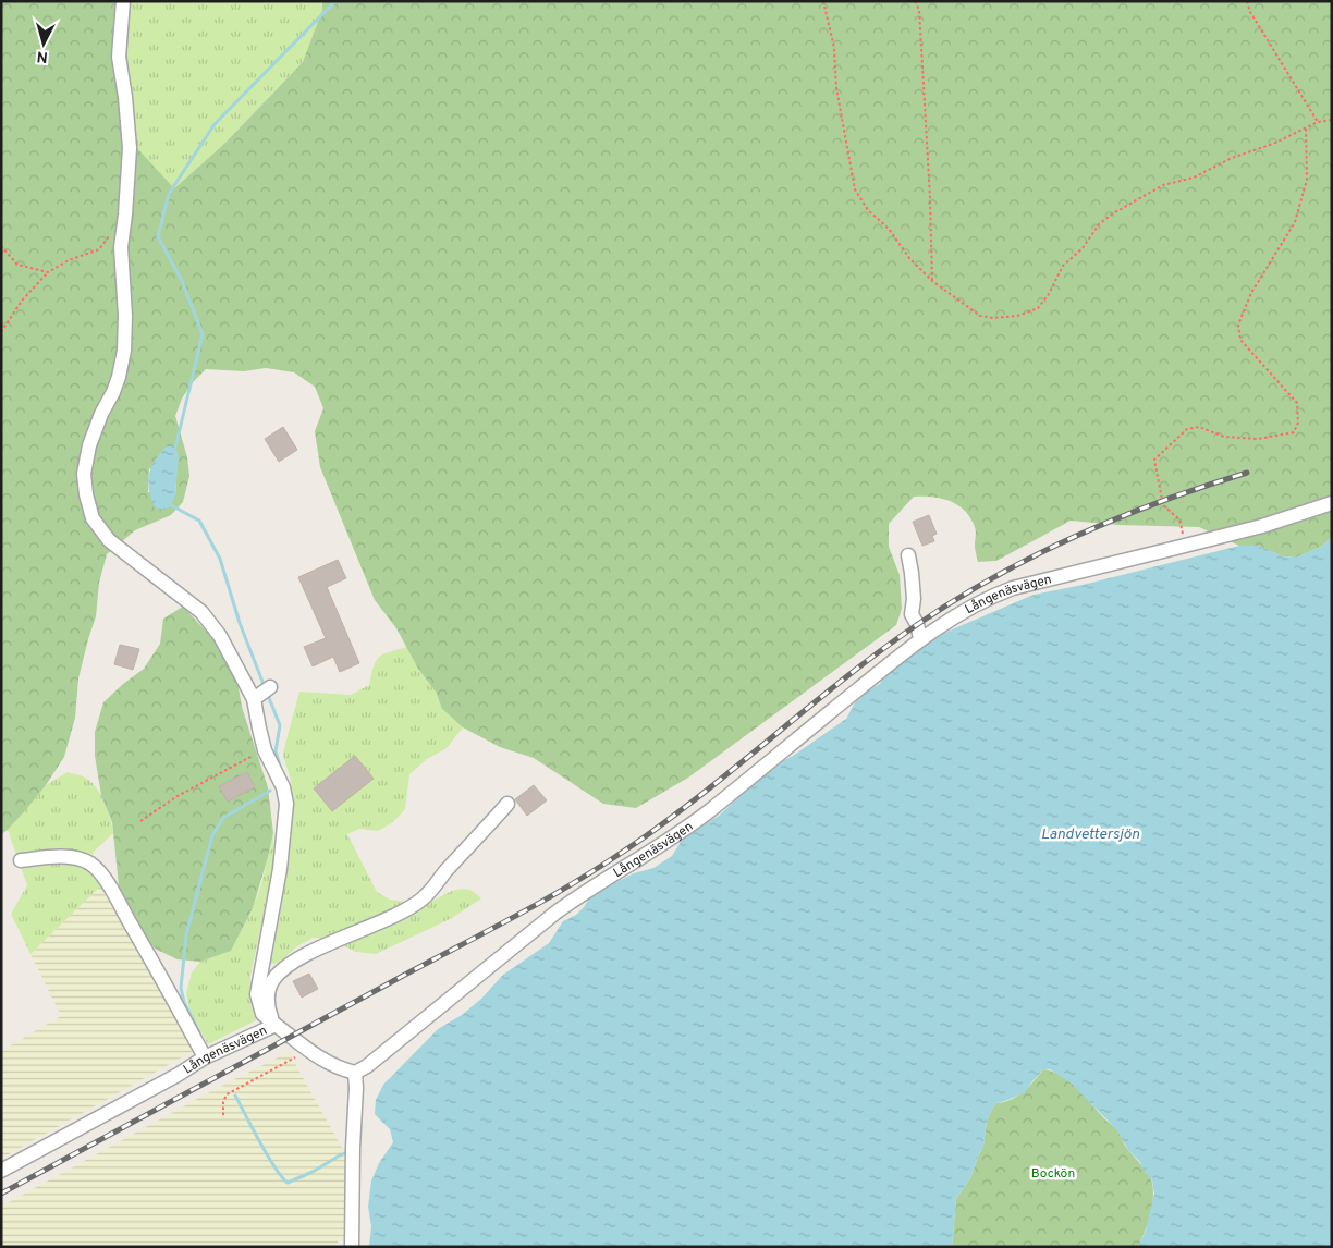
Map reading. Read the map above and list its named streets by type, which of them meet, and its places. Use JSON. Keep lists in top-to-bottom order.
{
  "streets": {
    "street": ["Långenäsvägen"]
  },
  "water": ["Landvettersjön"],
  "parks": ["Bockön"],
  "north": "bottom"
}
